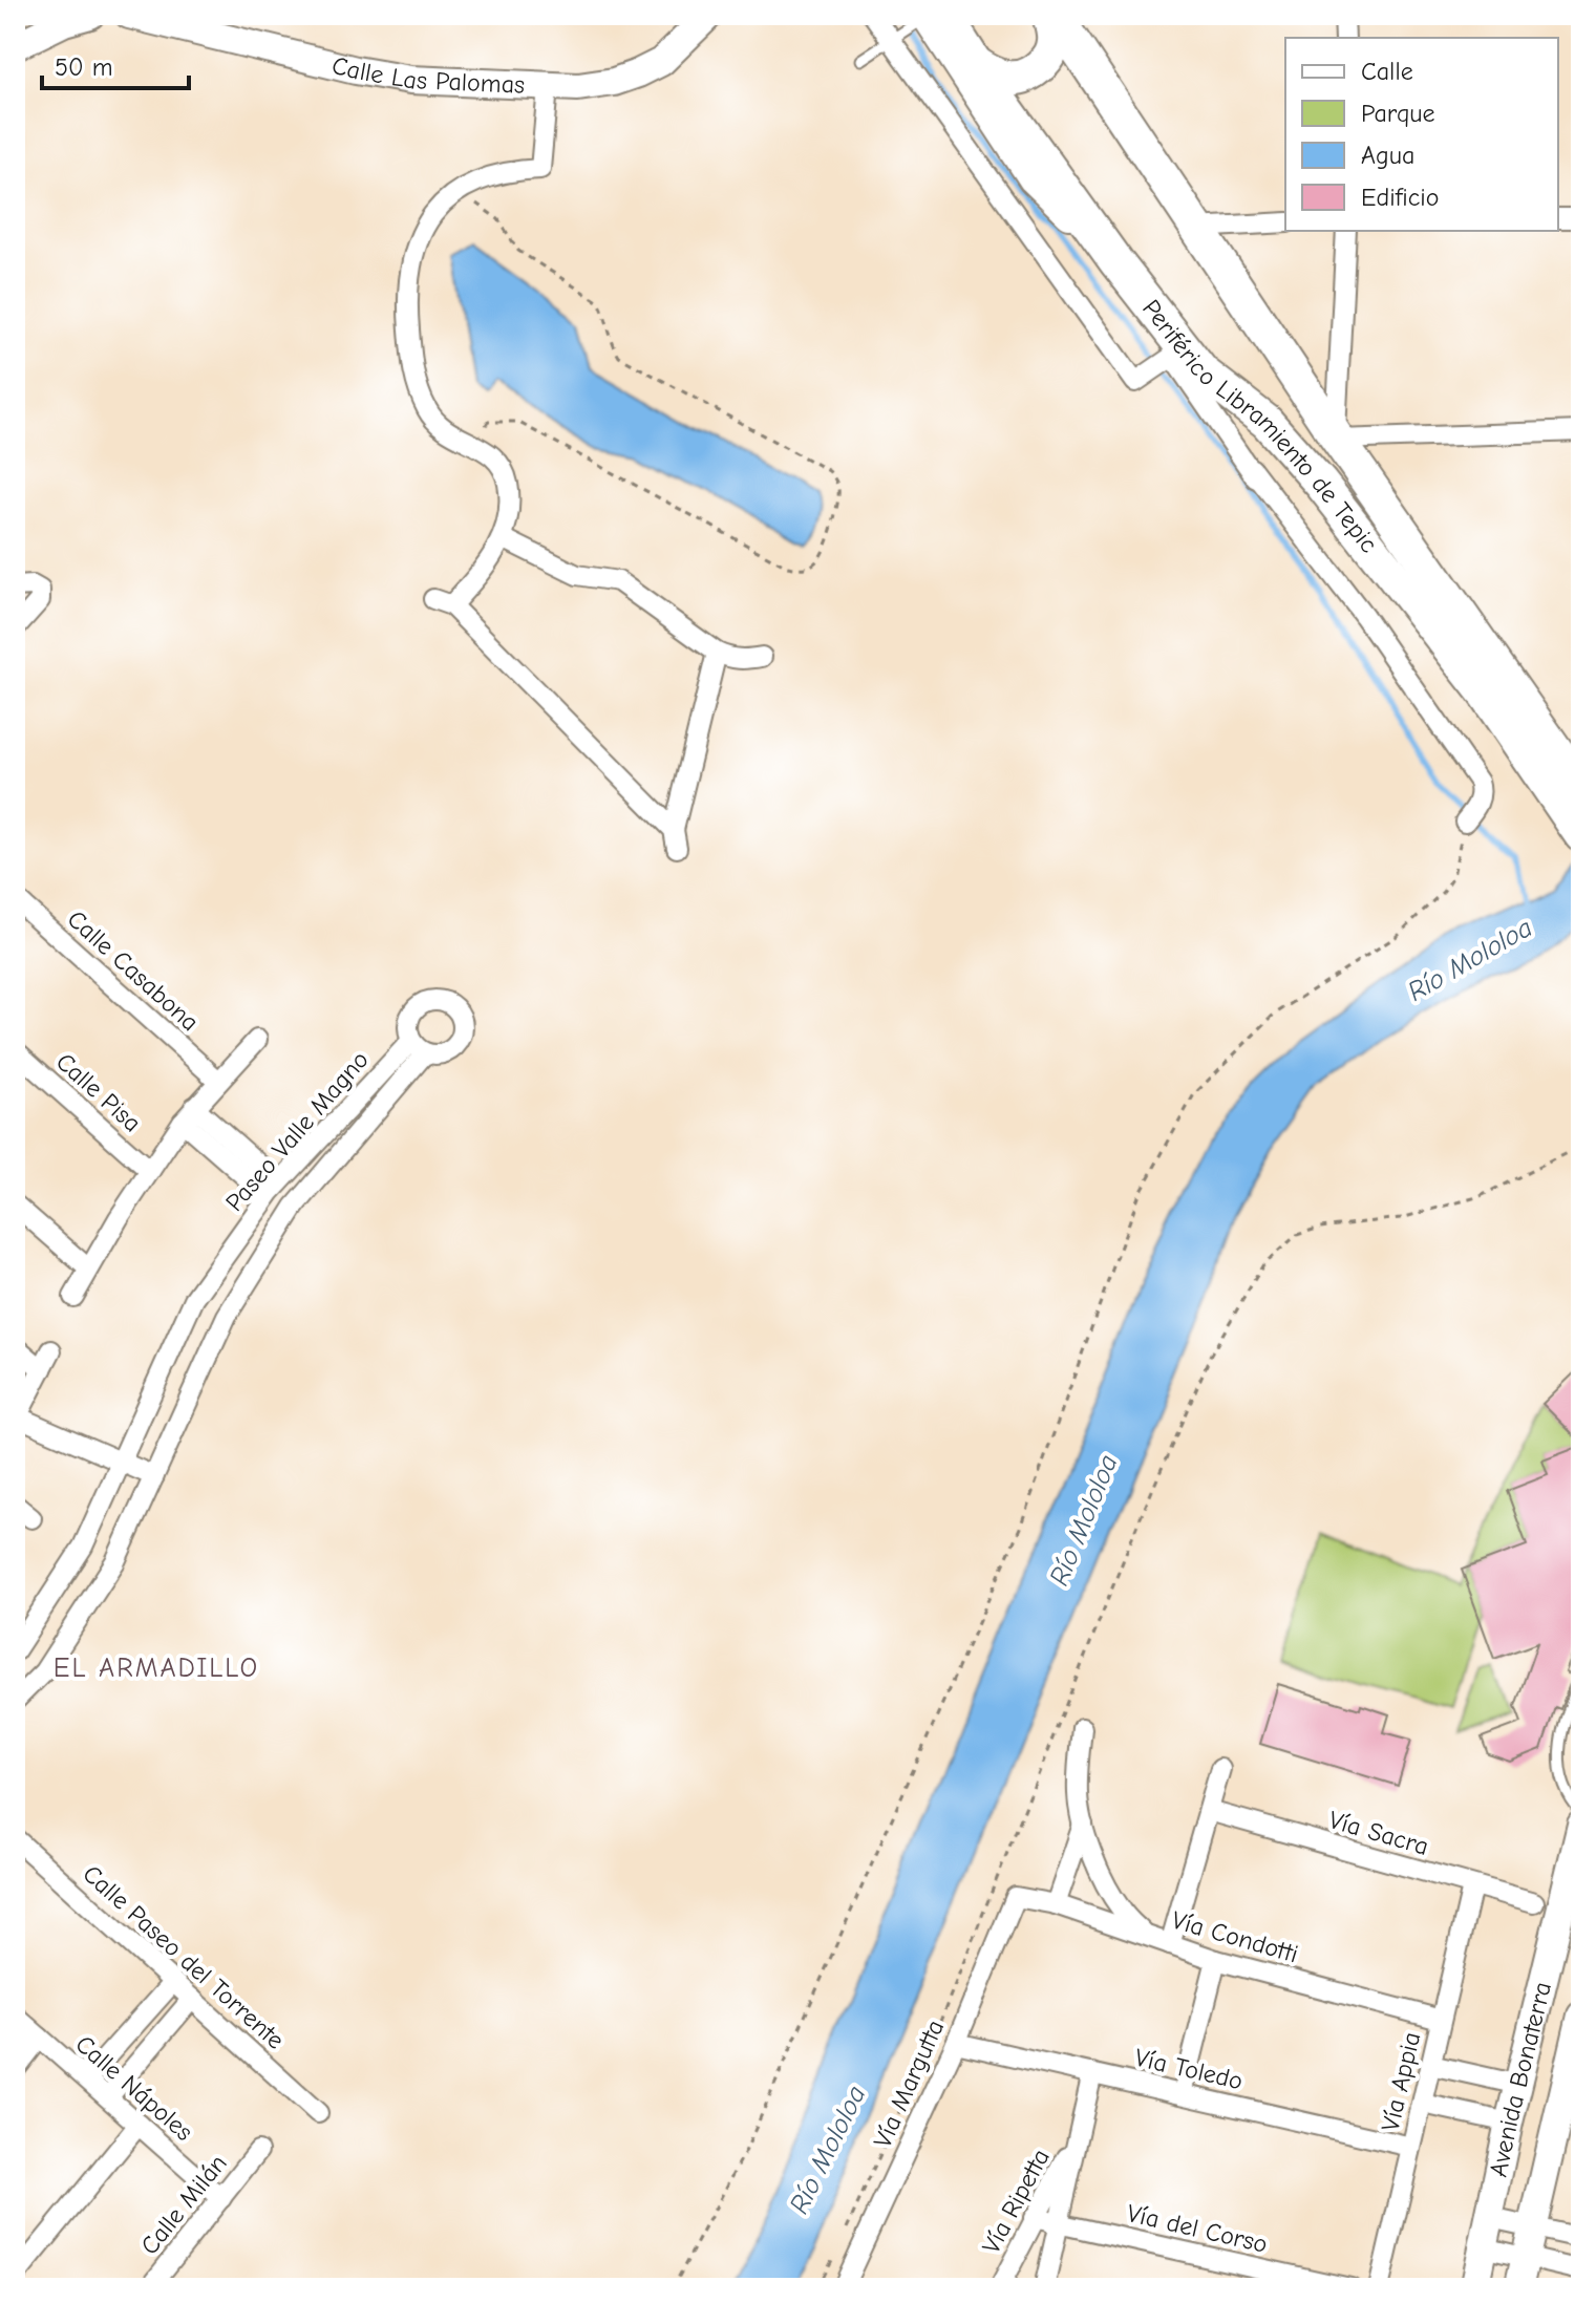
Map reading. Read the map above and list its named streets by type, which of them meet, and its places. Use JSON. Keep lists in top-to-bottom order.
{
  "streets": {
    "highway": ["Periférico Libramiento de Tepic"],
    "main road": ["Calle Las Palomas", "Avenida Bonaterra"],
    "street": [
      "Calle Casabona",
      "Calle Pisa",
      "Paseo Valle Magno",
      "Vía Sacra",
      "Vía Condotti",
      "Calle Paseo del Torrente",
      "Vía Toledo",
      "Vía Appia",
      "Vía Margutta",
      "Calle Nápoles",
      "Vía Ripetta",
      "Calle Milán",
      "Vía del Corso"
    ]
  },
  "crossings": [
    ["Vía Sacra", "Vía Appia"],
    ["Vía Condotti", "Vía Appia"],
    ["Vía Condotti", "Vía Margutta"],
    ["Vía Toledo", "Vía Appia"],
    ["Vía Toledo", "Vía Margutta"],
    ["Vía Toledo", "Vía Ripetta"],
    ["Calle Nápoles", "Calle Milán"],
    ["Vía Ripetta", "Vía del Corso"]
  ],
  "districts": ["EL ARMADILLO"],
  "water": ["Río Mololoa"],
  "legend": [
    "Calle",
    "Parque",
    "Agua",
    "Edificio"
  ],
  "scale_bar": "50 m"
}
